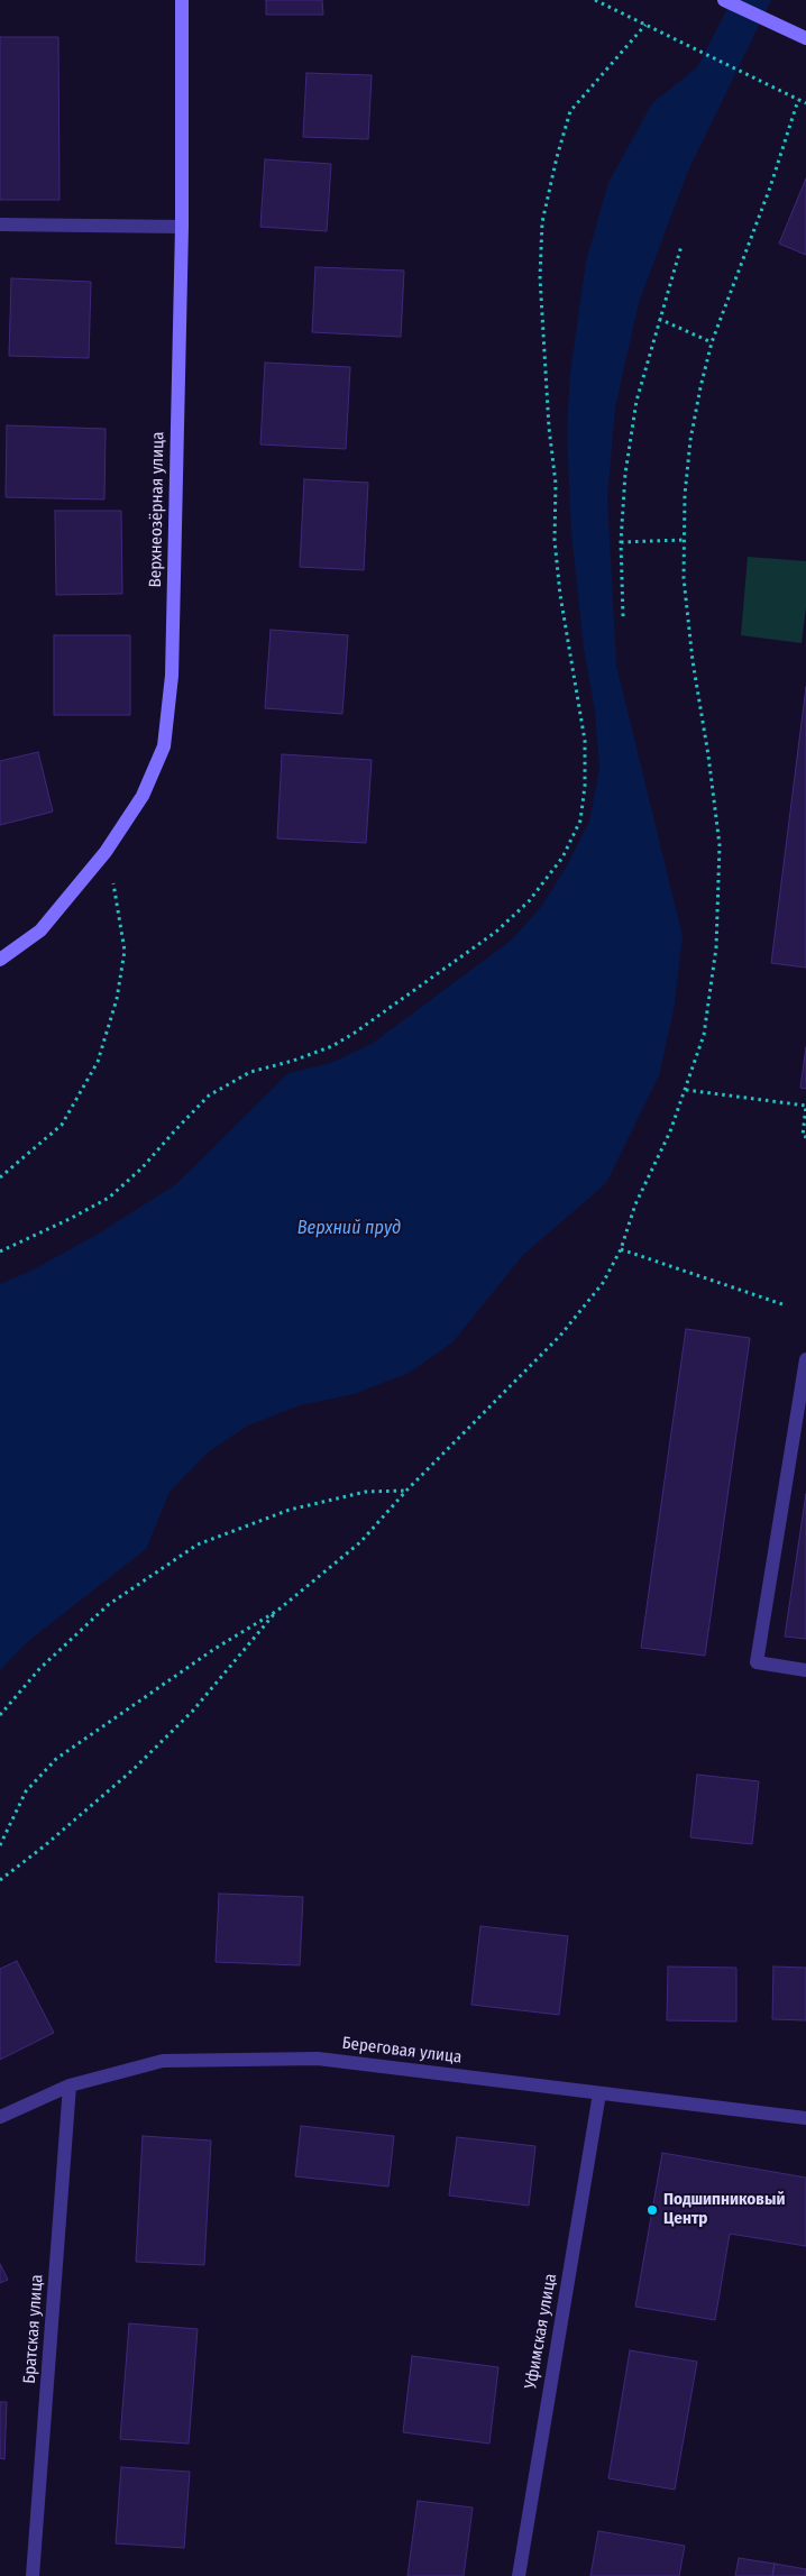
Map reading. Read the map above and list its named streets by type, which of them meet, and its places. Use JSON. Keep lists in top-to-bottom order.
{
  "streets": {
    "street": [
      "Верхнеозёрная улица",
      "Береговая улица",
      "Братская улица",
      "Уфимская улица"
    ]
  },
  "crossings": [
    ["Береговая улица", "Братская улица"],
    ["Береговая улица", "Уфимская улица"]
  ],
  "water": ["Верхний пруд"],
  "places": ["Подшипниковый Центр"]
}
